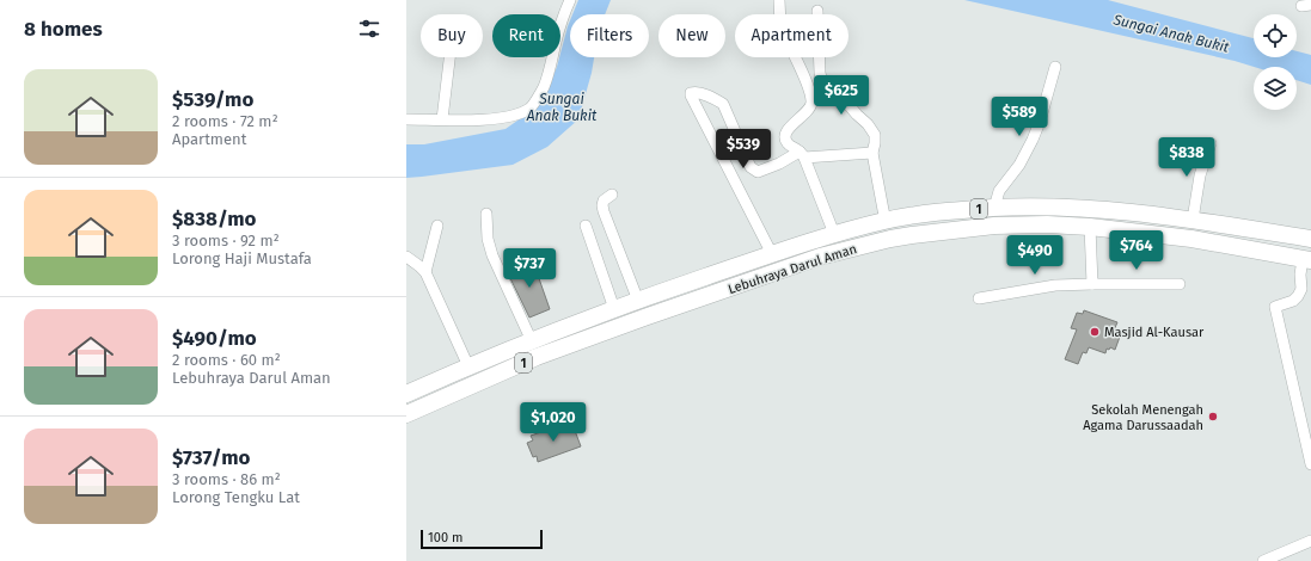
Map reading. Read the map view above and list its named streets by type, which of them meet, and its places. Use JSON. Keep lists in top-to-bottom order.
{
  "streets": {
    "highway": ["1", "Lebuhraya Darul Aman"]
  },
  "water": ["Sungai Anak Bukit"],
  "places": ["Masjid Al-Kausar", "Sekolah Menengah Agama Darussaadah"],
  "scale_bar": "100 m",
  "page": {
    "heading": "8 homes",
    "chip": [
      "Buy",
      "Rent",
      "Filters",
      "New",
      "Apartment"
    ],
    "list": [
      {
        "name": "$539/mo",
        "note": "2 rooms · 72 m² · Apartment"
      },
      {
        "name": "$838/mo",
        "note": "3 rooms · 92 m² · Lorong Haji Mustafa"
      },
      {
        "name": "$490/mo",
        "note": "2 rooms · 60 m² · Lebuhraya Darul Aman"
      },
      {
        "name": "$737/mo",
        "note": "3 rooms · 86 m² · Lorong Tengku Lat"
      }
    ],
    "price": [
      "$625",
      "$589",
      "$539",
      "$838",
      "$764",
      "$490",
      "$737",
      "$1,020"
    ],
    "scale": "100 m"
  }
}
